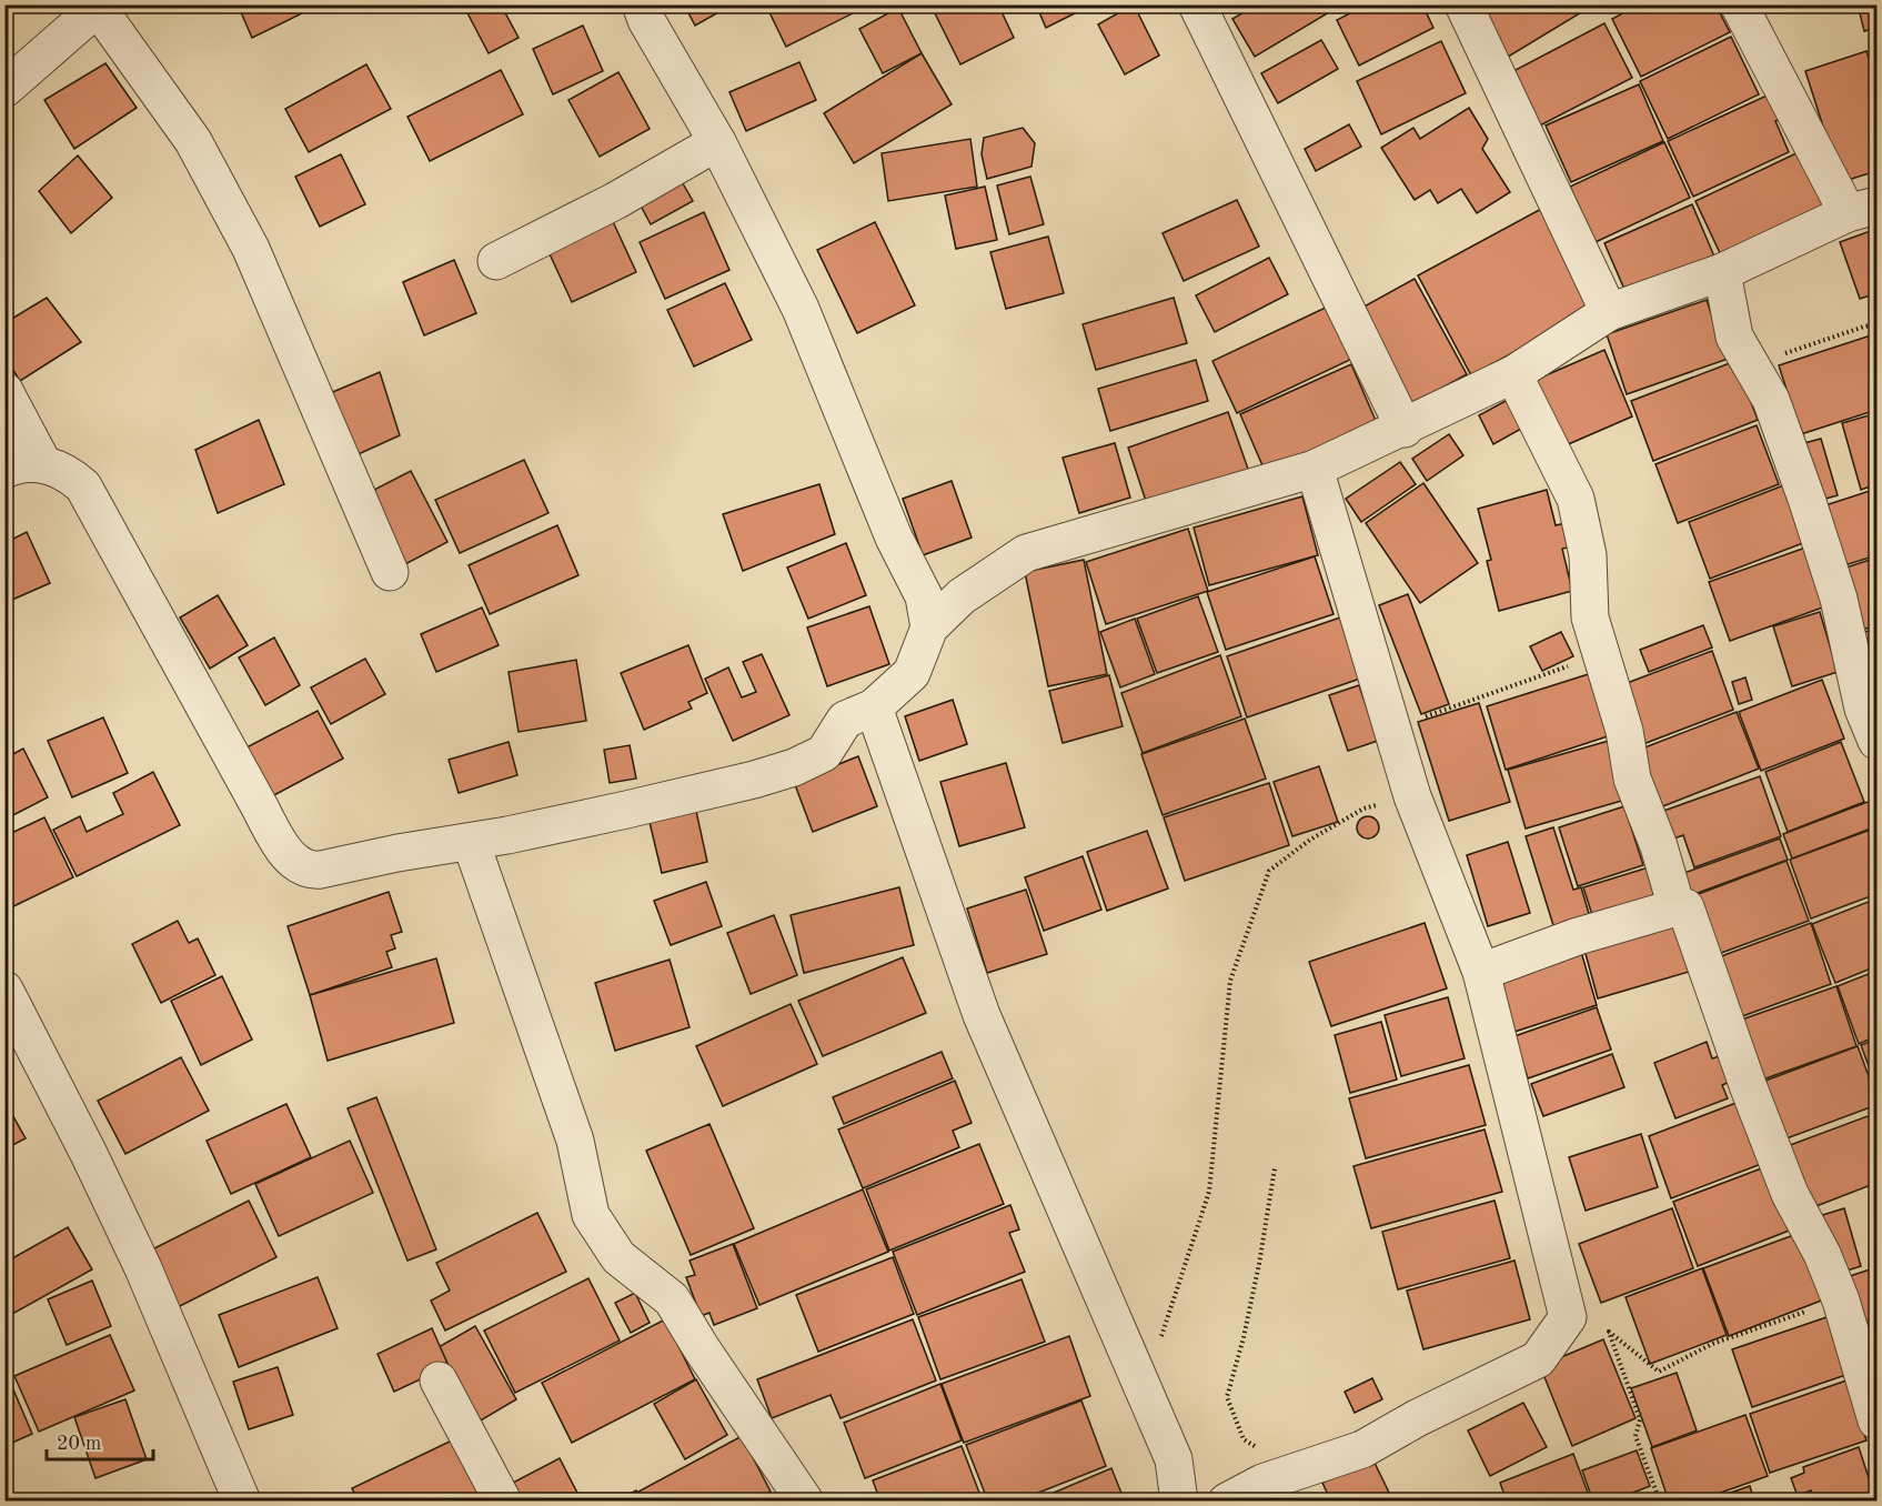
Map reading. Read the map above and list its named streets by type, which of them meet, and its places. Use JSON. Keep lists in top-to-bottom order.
{
  "scale_bar": "20 m"
}
